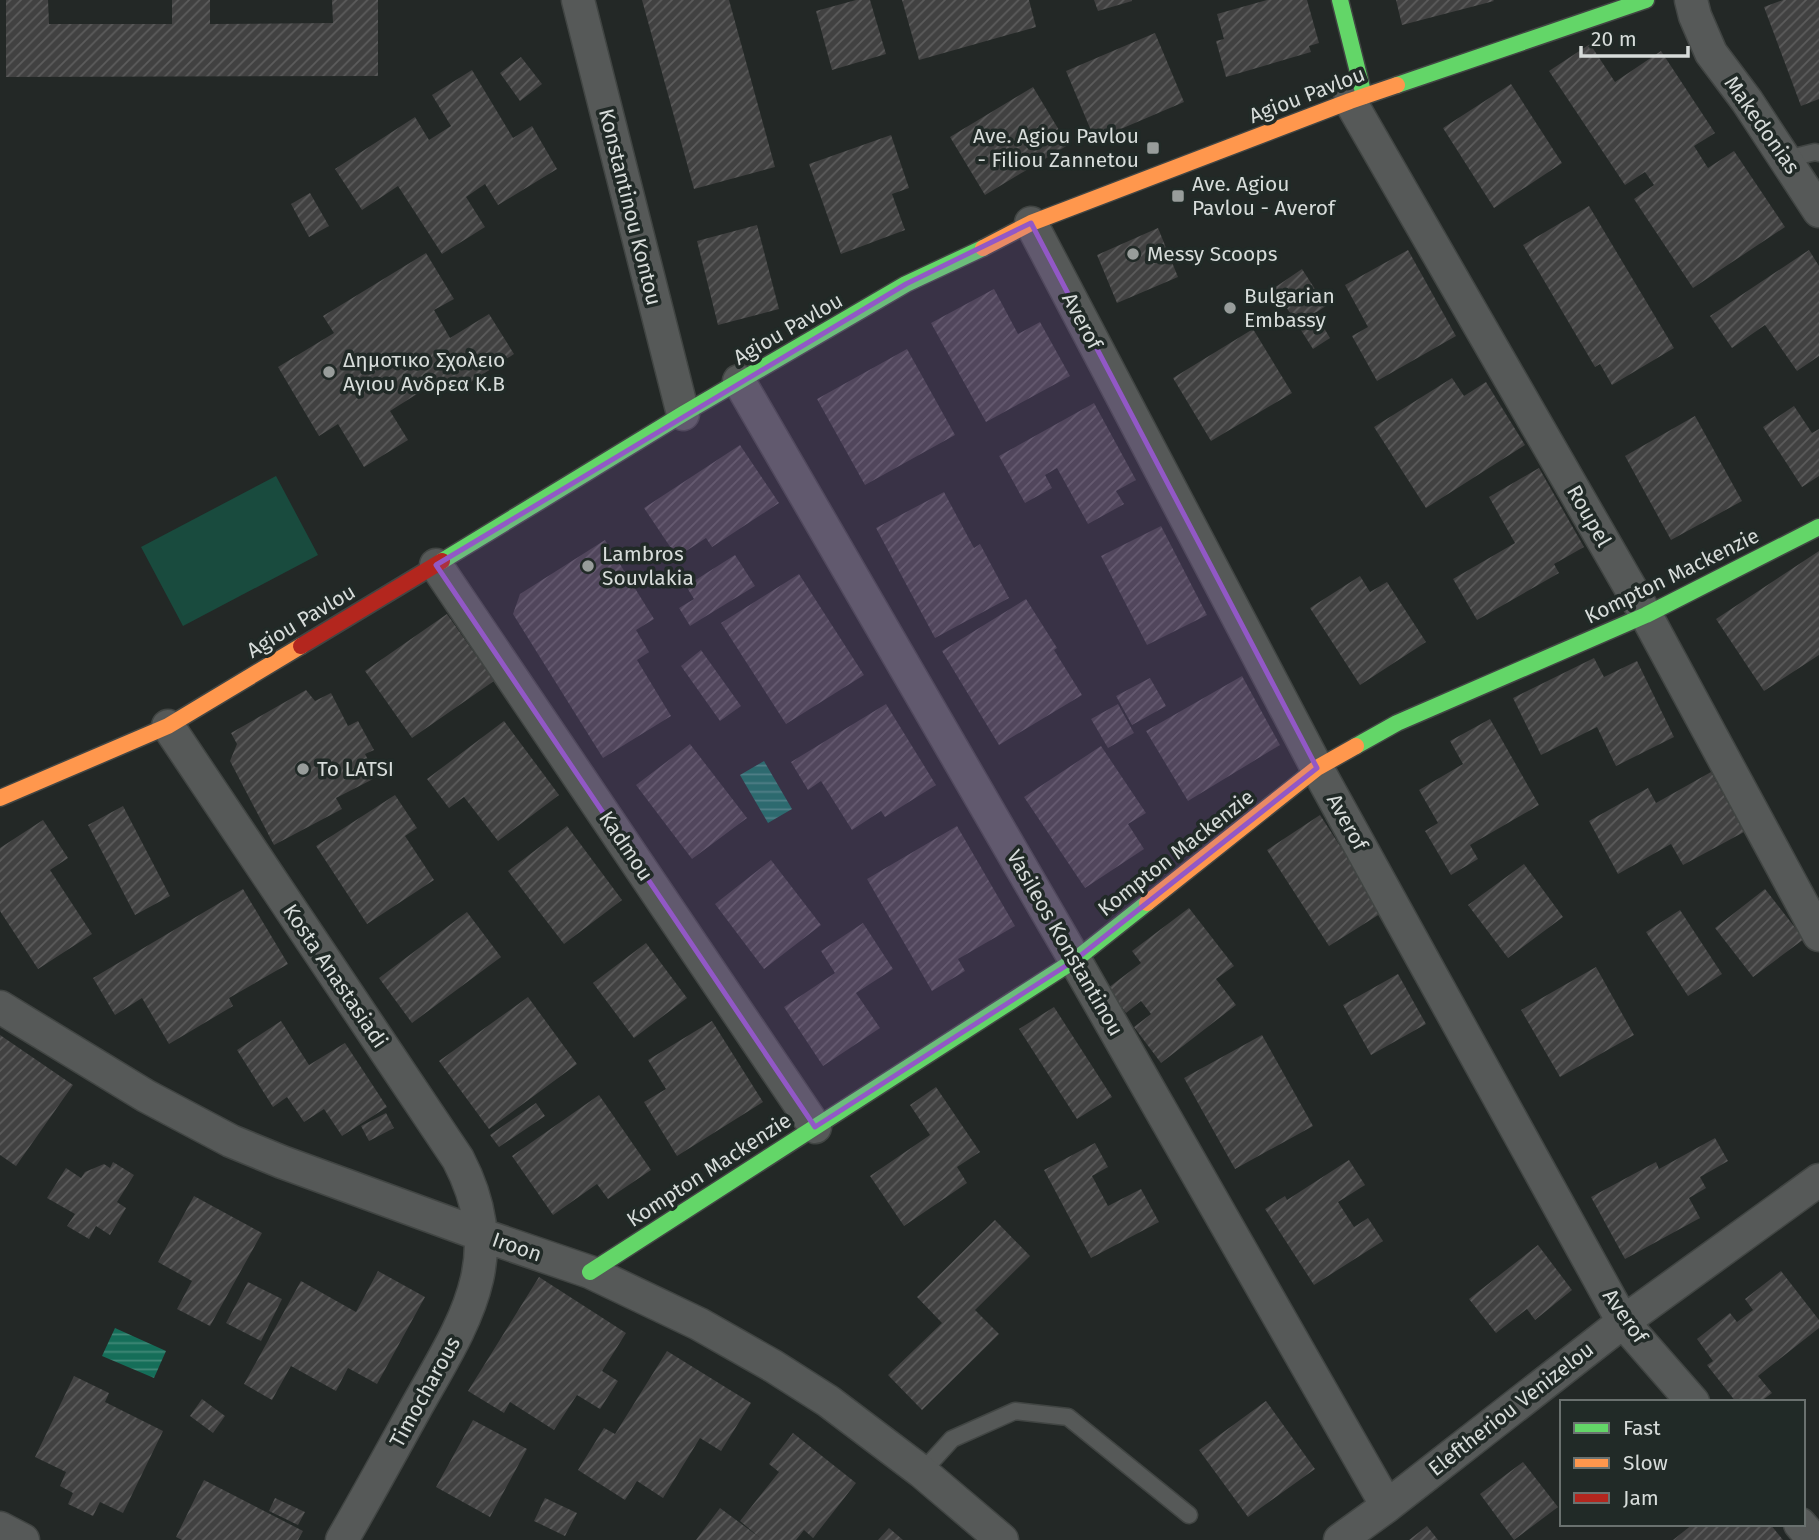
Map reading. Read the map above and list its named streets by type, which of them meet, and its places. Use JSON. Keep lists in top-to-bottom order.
{
  "streets": {
    "main road": ["Agiou Pavlou", "Kompton Mackenzie"],
    "street": [
      "Makedonias",
      "Konstantinou Kontou",
      "Averof",
      "Roupel",
      "Kadmou",
      "Vasileos Konstantinou",
      "Kosta Anastasiadi",
      "Iroon",
      "Timocharous",
      "Eleftheriou Venizelou"
    ]
  },
  "crossings": [
    ["Agiou Pavlou", "Konstantinou Kontou"],
    ["Agiou Pavlou", "Averof"],
    ["Agiou Pavlou", "Roupel"],
    ["Agiou Pavlou", "Kadmou"],
    ["Agiou Pavlou", "Vasileos Konstantinou"],
    ["Agiou Pavlou", "Kosta Anastasiadi"],
    ["Averof", "Kompton Mackenzie"],
    ["Averof", "Eleftheriou Venizelou"],
    ["Roupel", "Kompton Mackenzie"],
    ["Kompton Mackenzie", "Kadmou"],
    ["Kompton Mackenzie", "Vasileos Konstantinou"],
    ["Kompton Mackenzie", "Iroon"],
    ["Vasileos Konstantinou", "Eleftheriou Venizelou"],
    ["Kosta Anastasiadi", "Iroon"],
    ["Kosta Anastasiadi", "Timocharous"],
    ["Iroon", "Timocharous"]
  ],
  "places": {
    "transit": ["Ave. Agiou Pavlou - Filiou Zannetou", "Ave. Agiou Pavlou - Averof"],
    "other": [
      "Messy Scoops",
      "Bulgarian Embassy",
      "Δημοτικο Σχολειο Αγιου Ανδρεα Κ.Β",
      "Lambros Souvlakia",
      "To LATSI"
    ]
  },
  "legend": ["Fast", "Slow", "Jam"],
  "scale_bar": "20 m"
}
